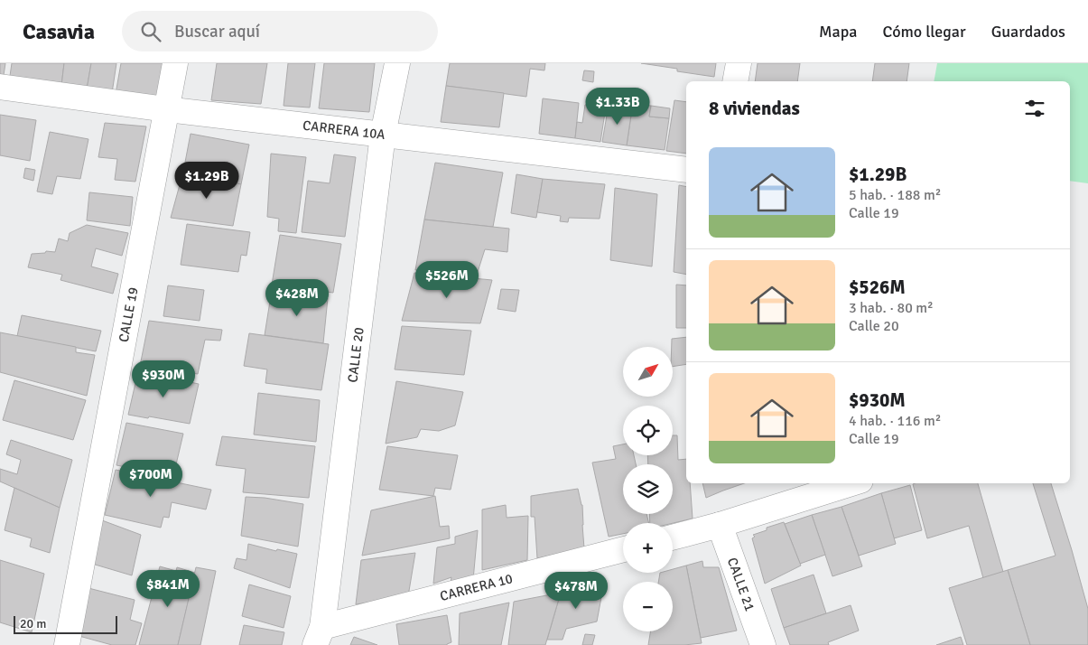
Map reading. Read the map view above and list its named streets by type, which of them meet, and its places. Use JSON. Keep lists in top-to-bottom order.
{
  "streets": {
    "street": [
      "CARRERA 10A",
      "CALLE 19",
      "CALLE 20",
      "CALLE 21",
      "CARRERA 10"
    ]
  },
  "crossings": [
    ["CARRERA 10A", "CALLE 19"],
    ["CARRERA 10A", "CALLE 20"],
    ["CALLE 20", "CARRERA 10"]
  ],
  "scale_bar": "20 m",
  "north": "top right",
  "page": {
    "header": "Casavia",
    "search": "Buscar aquí",
    "nav": ["Mapa", "Cómo llegar", "Guardados"],
    "heading": "8 viviendas",
    "price": [
      "$1.33B",
      "$1.29B",
      "$526M",
      "$428M",
      "$930M",
      "$700M",
      "$841M",
      "$478M"
    ],
    "list": [
      {
        "name": "$1.29B",
        "note": "5 hab. · 188 m² · Calle 19"
      },
      {
        "name": "$526M",
        "note": "3 hab. · 80 m² · Calle 20"
      },
      {
        "name": "$930M",
        "note": "4 hab. · 116 m² · Calle 19"
      }
    ],
    "map_buttons": ["+", "−"],
    "scale": "20 m"
  }
}
